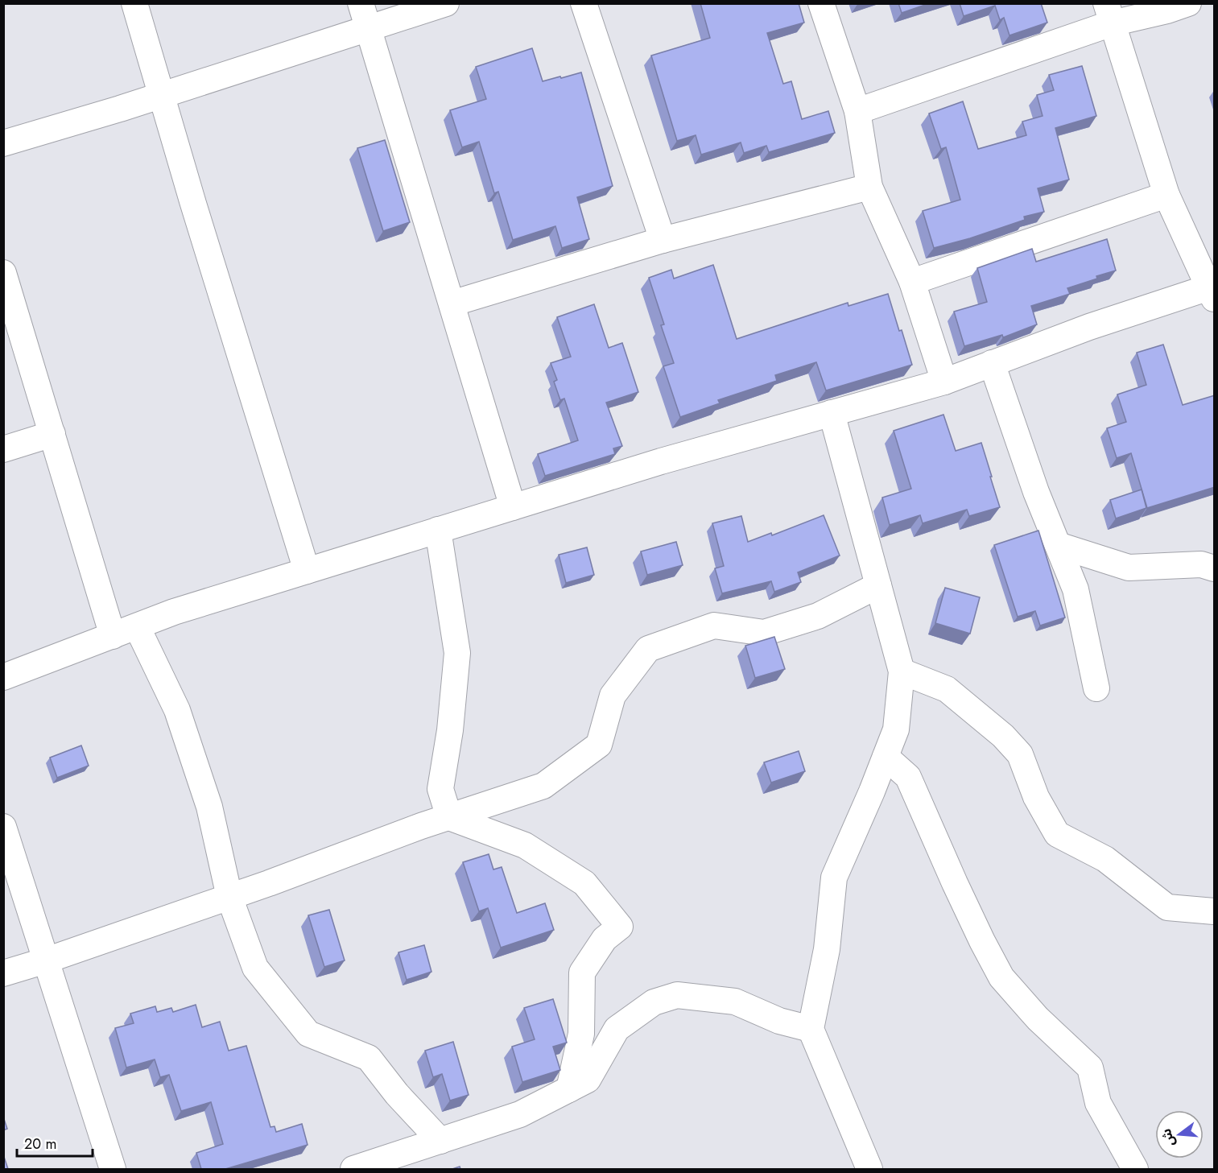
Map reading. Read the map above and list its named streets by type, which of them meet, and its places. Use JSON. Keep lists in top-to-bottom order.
{
  "scale_bar": "20 m",
  "north": "left"
}
